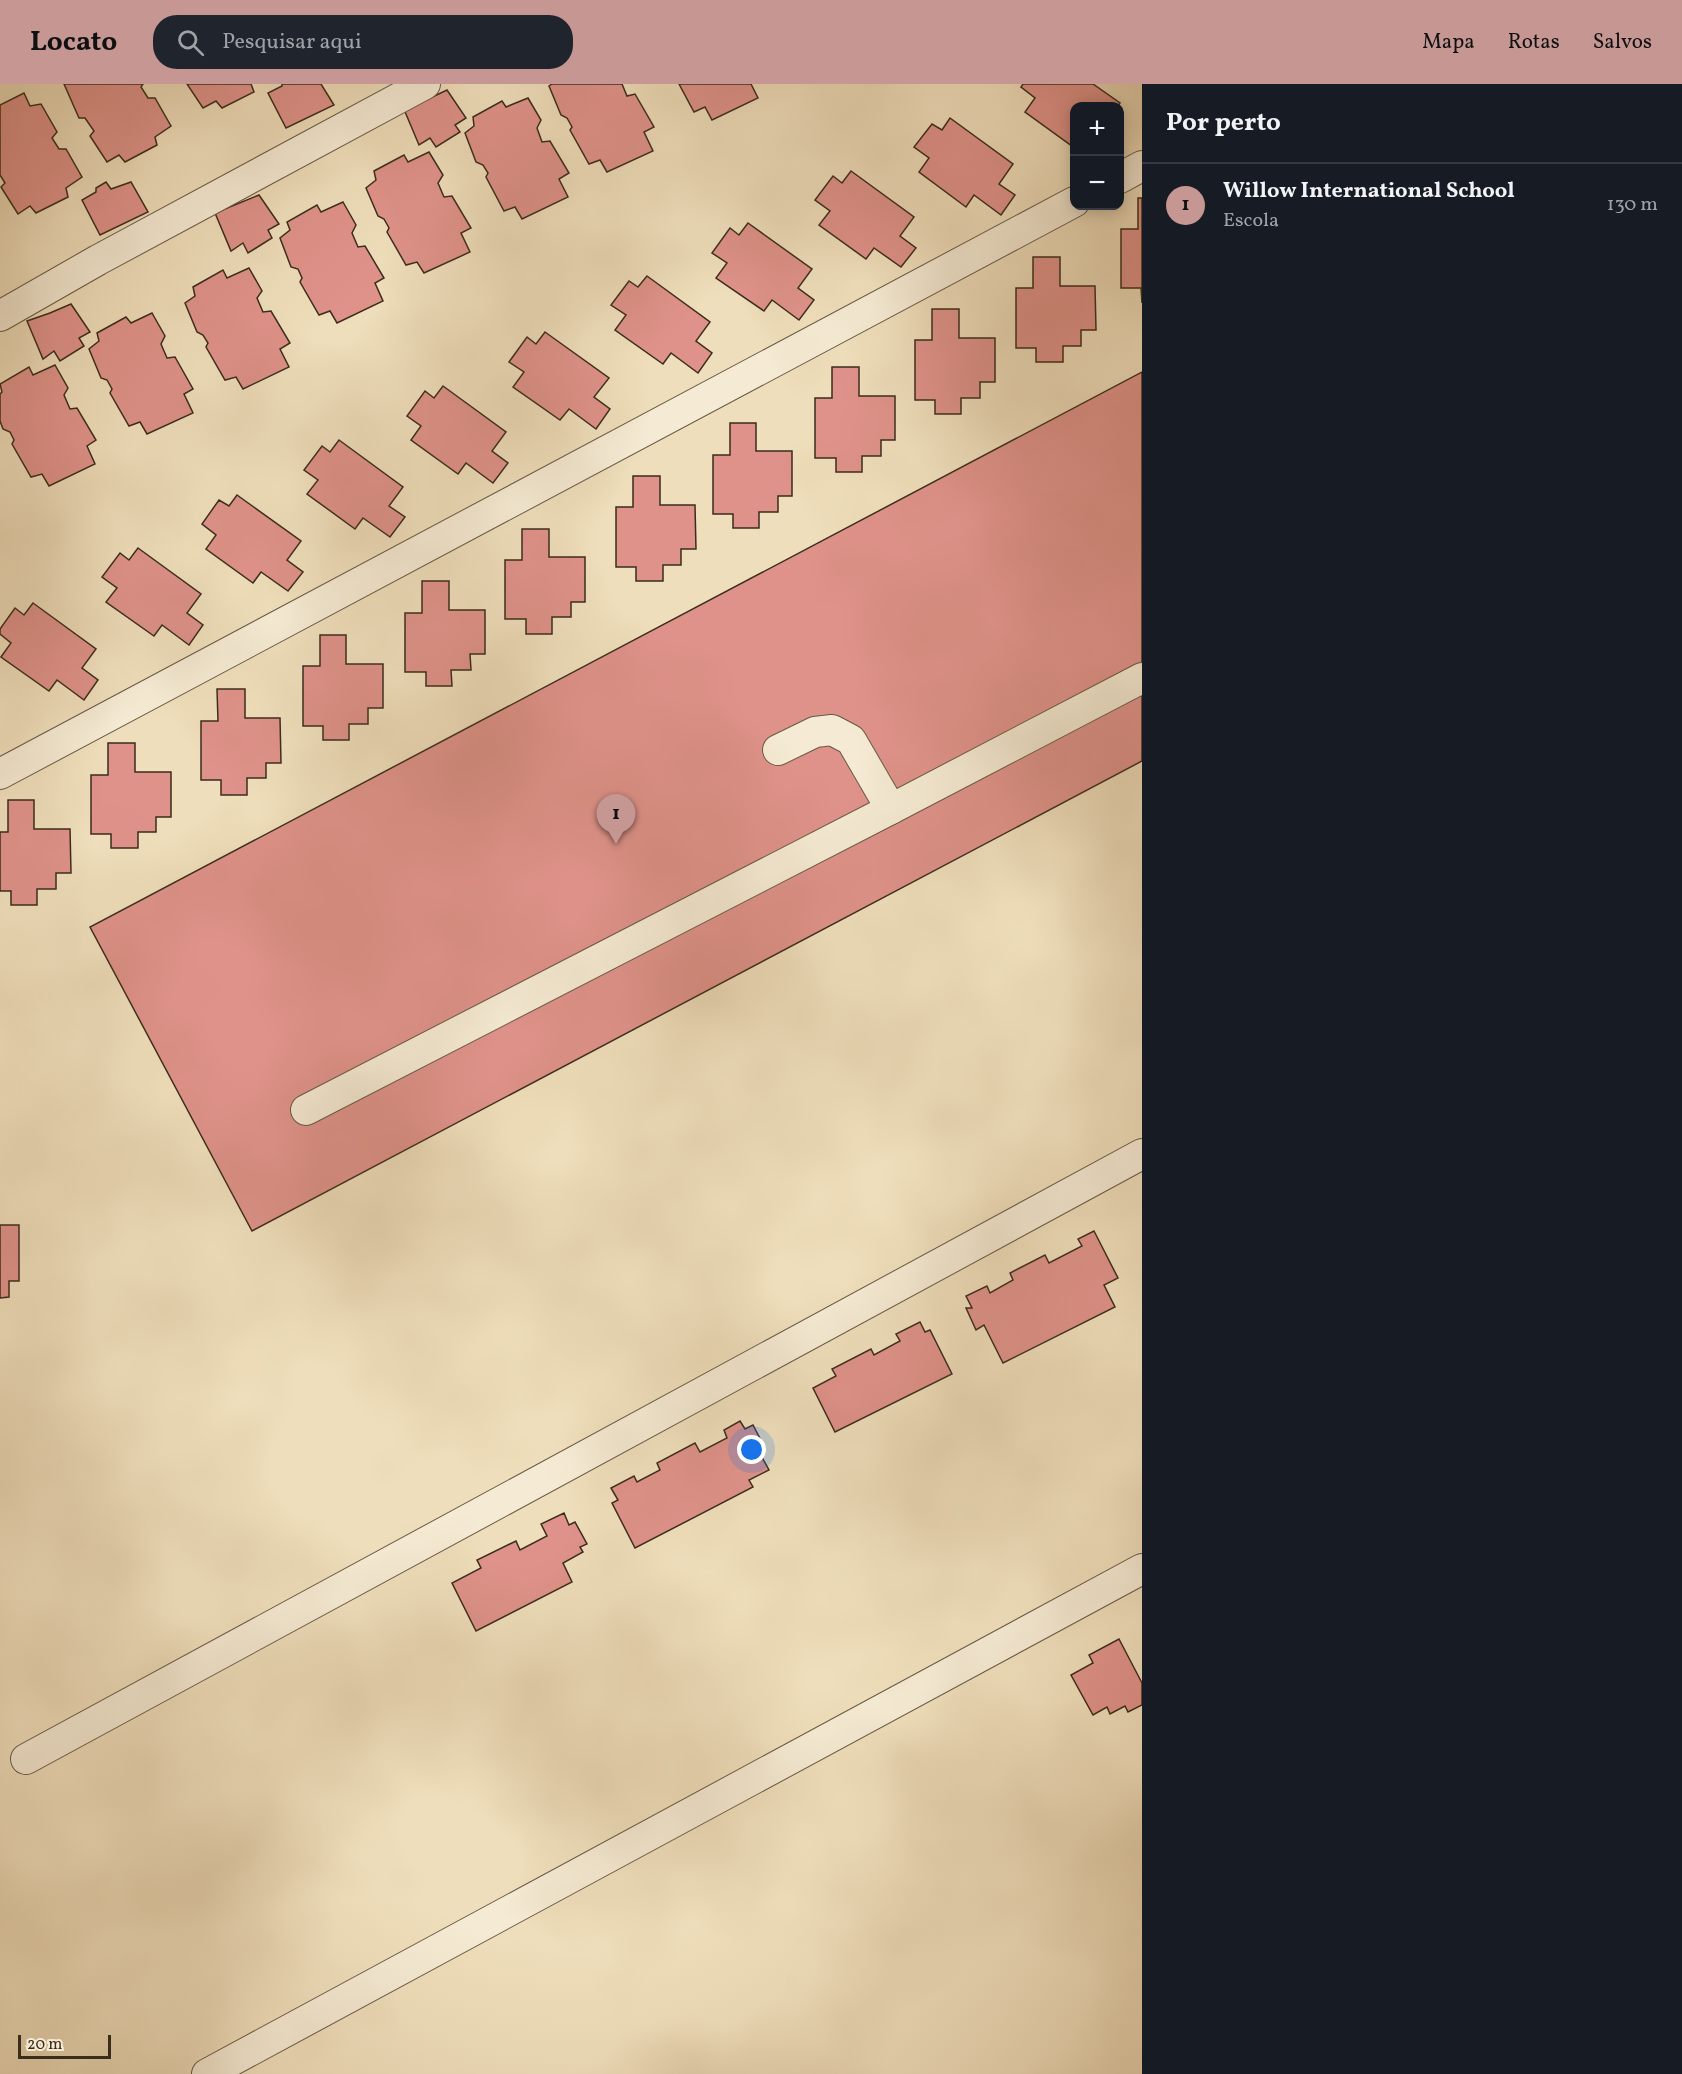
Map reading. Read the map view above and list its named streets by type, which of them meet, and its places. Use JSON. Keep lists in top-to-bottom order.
{
  "scale_bar": "20 m",
  "page": {
    "header": "Locato",
    "search": "Pesquisar aqui",
    "nav": ["Mapa", "Rotas", "Salvos"],
    "heading": "Por perto",
    "map_buttons": ["+", "−"],
    "list": [
      {
        "mark": "1",
        "name": "Willow International School",
        "note": "Escola",
        "value": "130 m"
      }
    ],
    "pins": "1",
    "scale": "20 m"
  }
}
